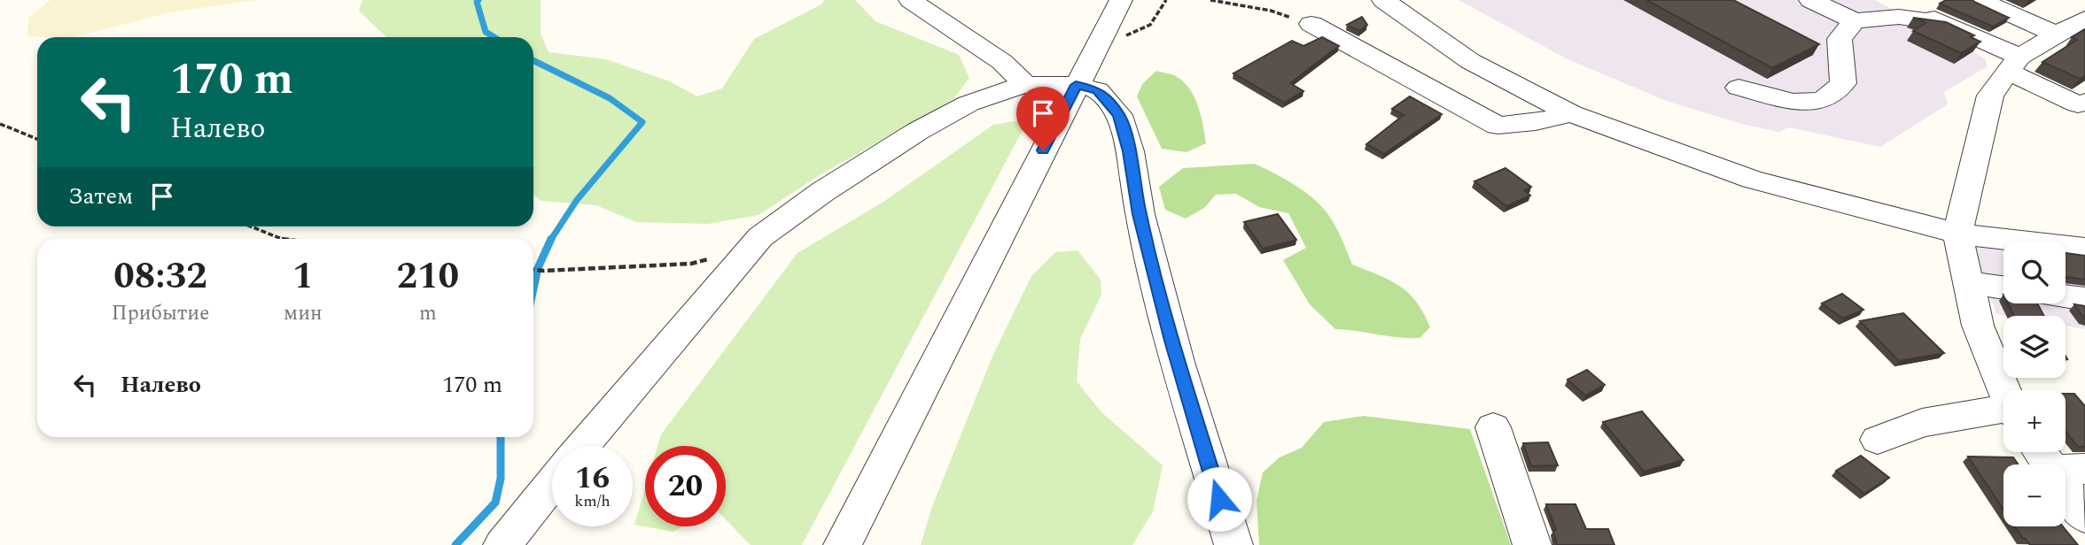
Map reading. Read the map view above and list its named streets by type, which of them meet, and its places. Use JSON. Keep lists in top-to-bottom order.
{
  "page": {
    "turn": ["170 m", "Налево"],
    "then": "Затем",
    "eta": [
      "08:32",
      "Прибытие",
      "1",
      "мин",
      "210",
      "m"
    ],
    "map_buttons": ["+", "−"],
    "list": [
      {
        "name": "Налево",
        "value": "170 m"
      }
    ],
    "speed": "16 km/h",
    "limit": "20"
  }
}
